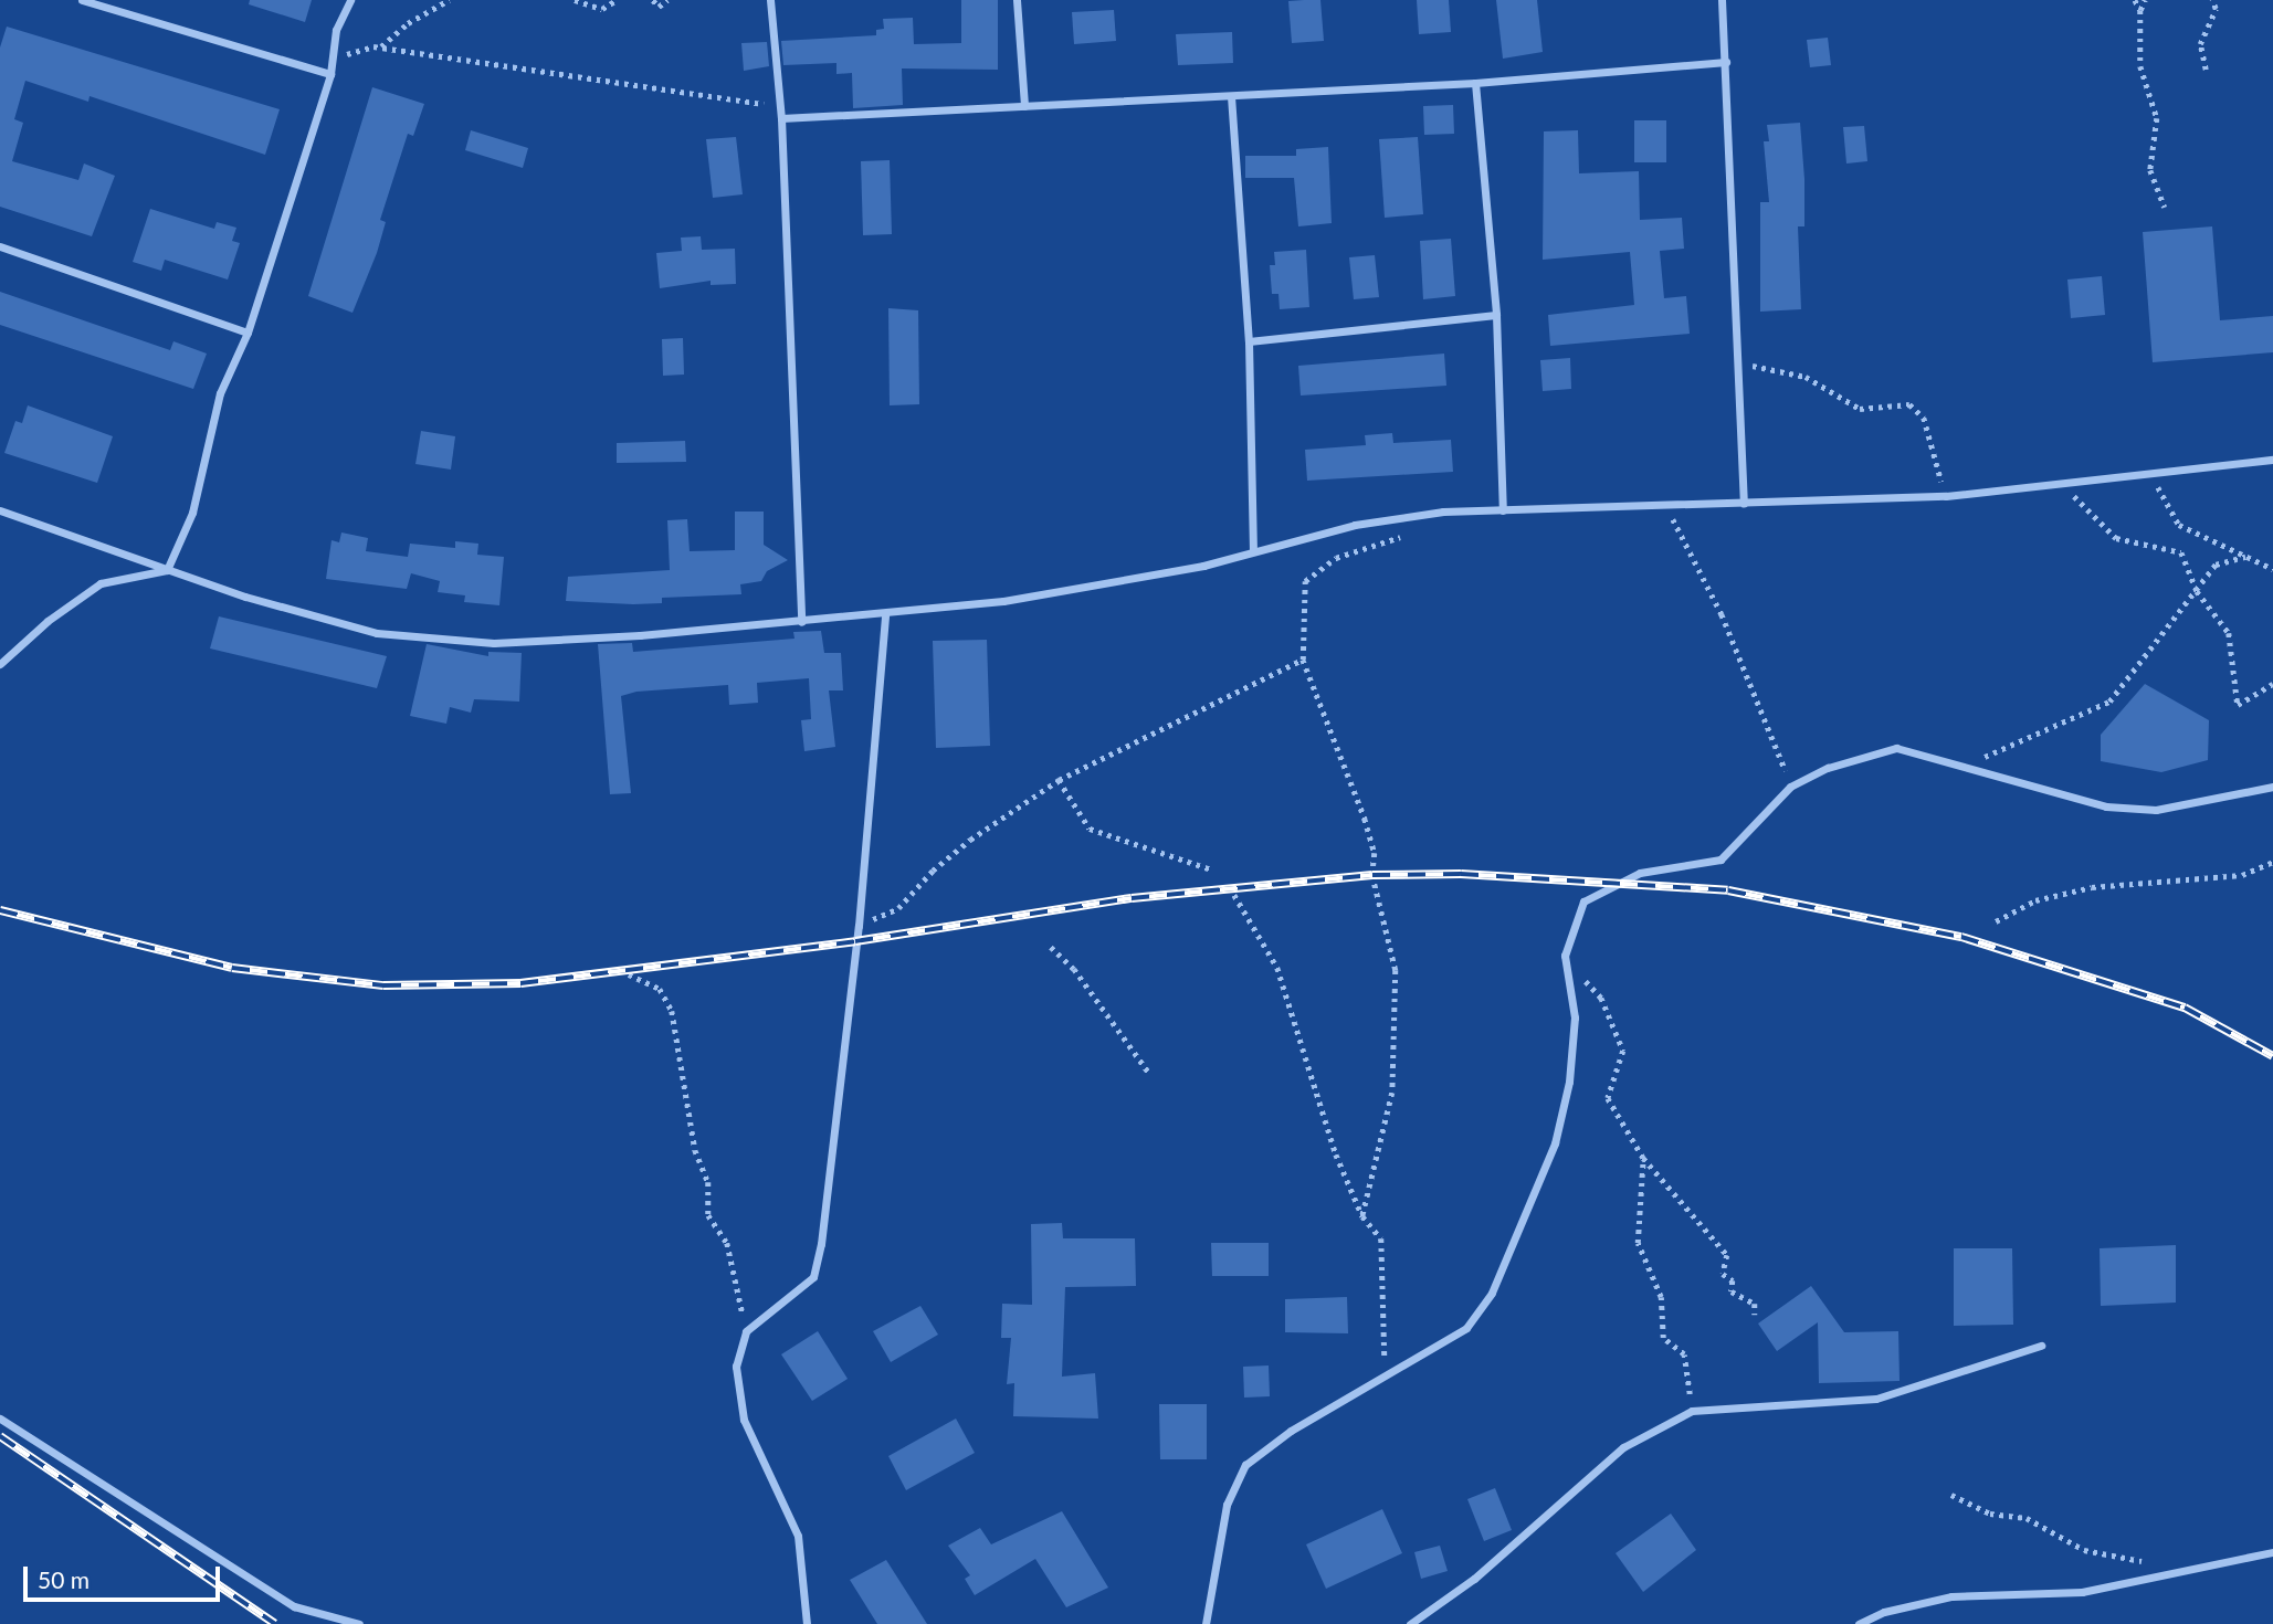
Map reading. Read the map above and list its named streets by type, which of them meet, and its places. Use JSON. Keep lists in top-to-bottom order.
{
  "scale_bar": "50 m"
}
